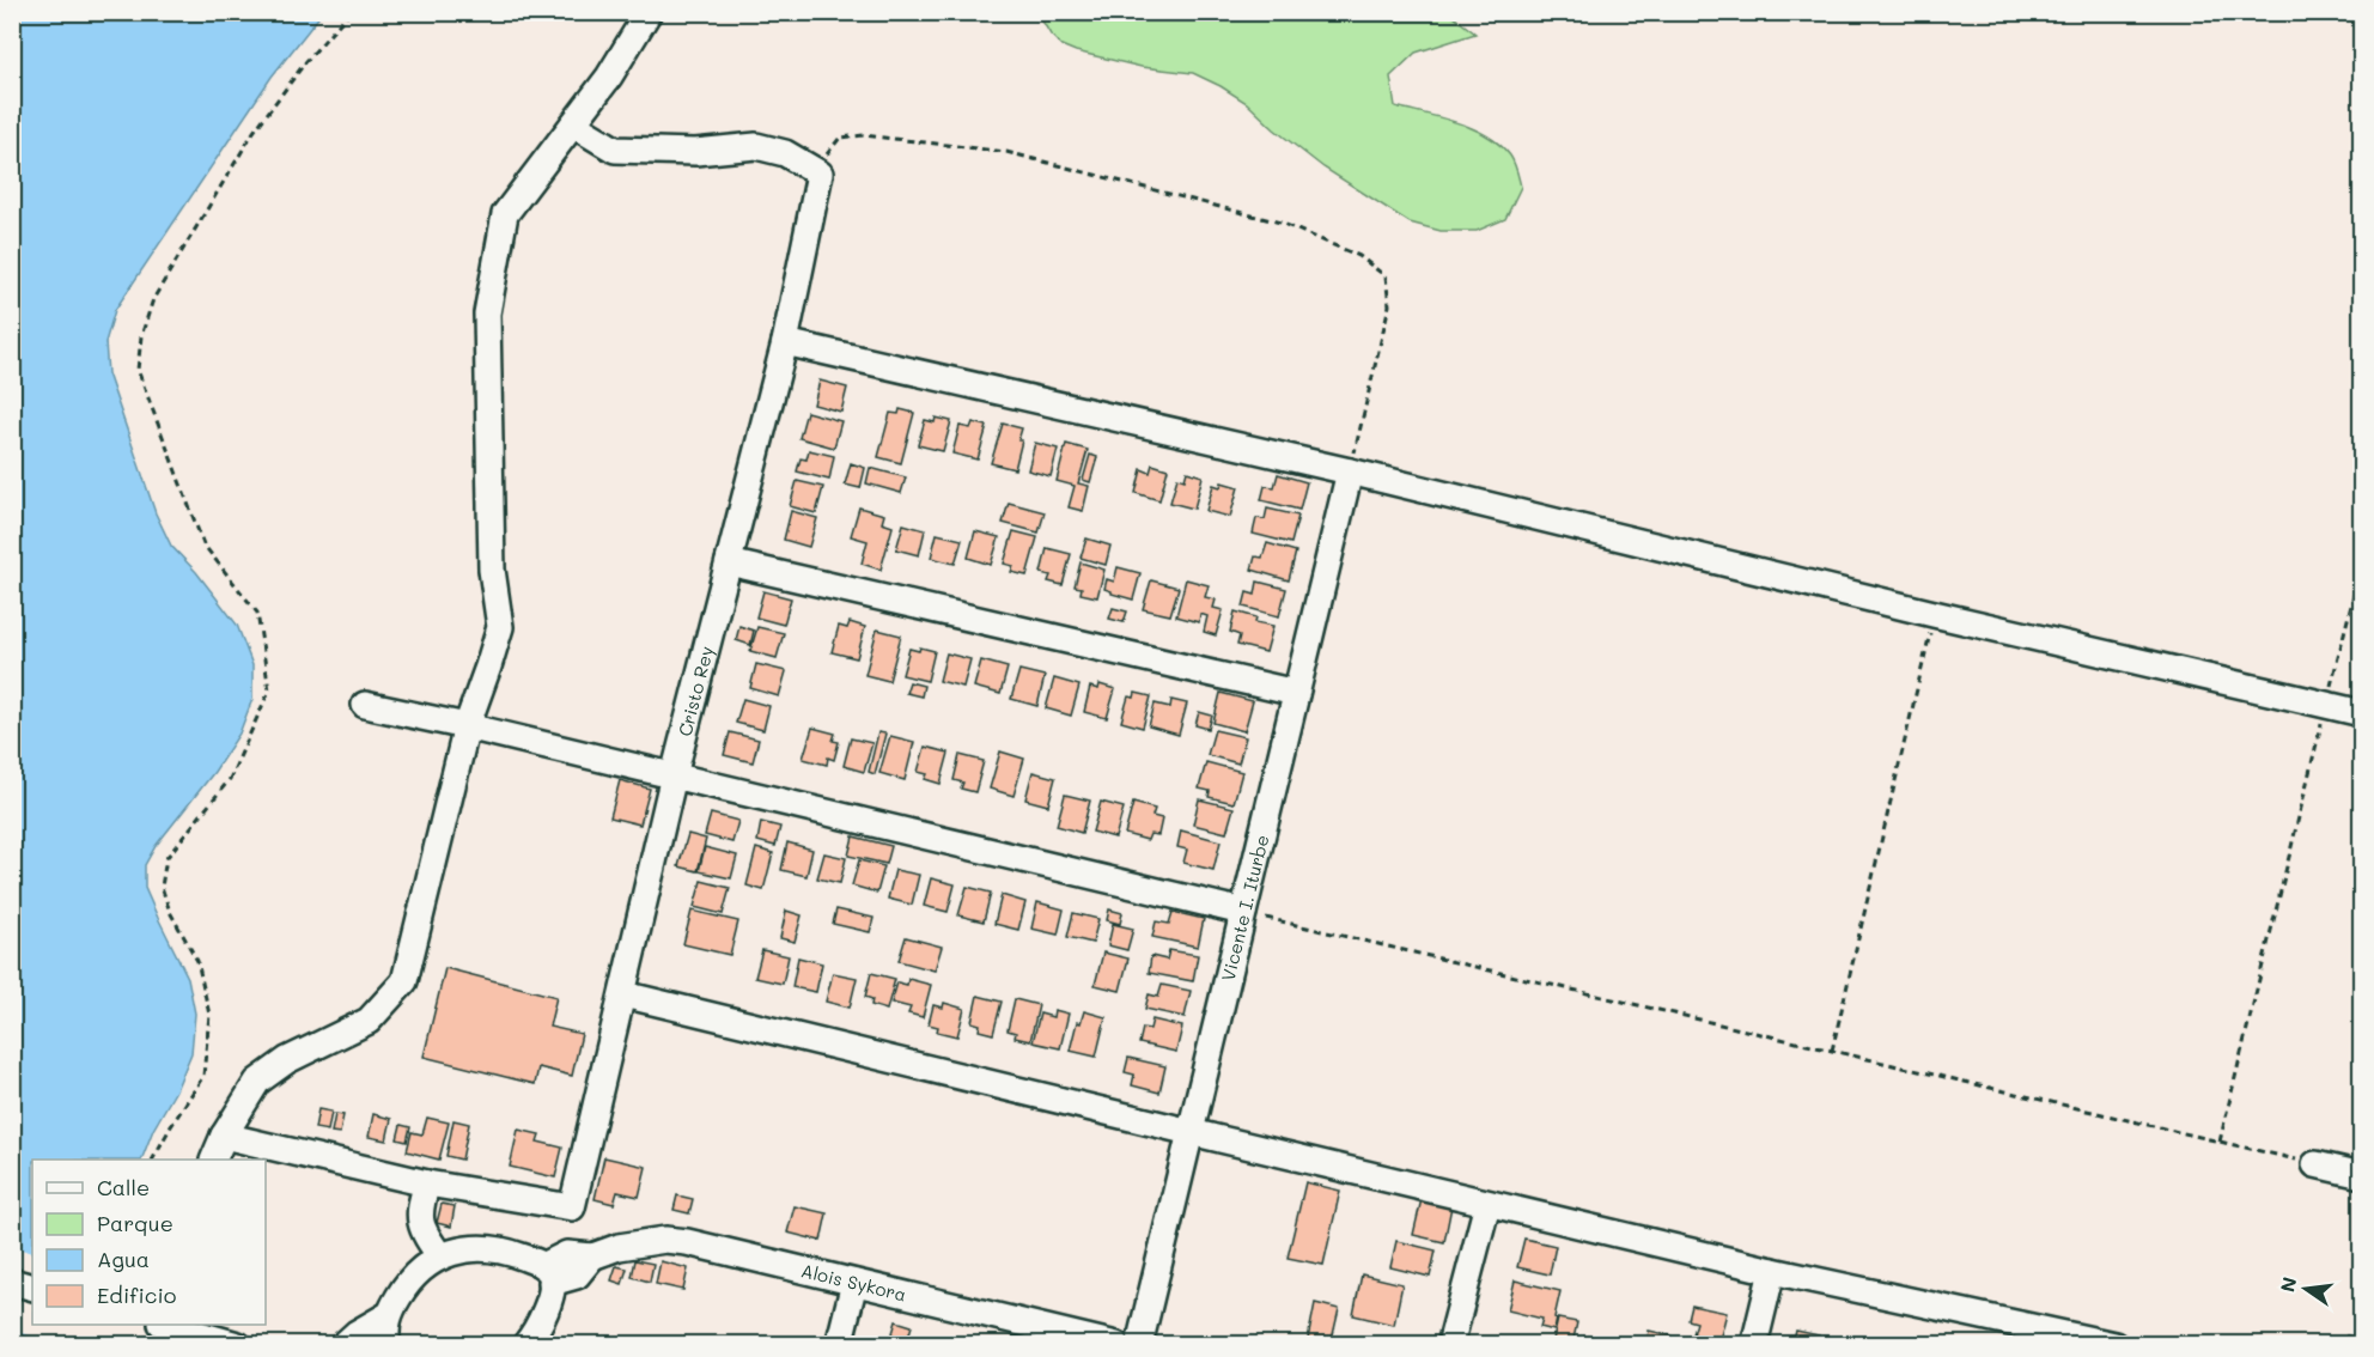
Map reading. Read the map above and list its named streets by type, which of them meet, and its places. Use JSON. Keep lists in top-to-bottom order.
{
  "streets": {
    "street": ["Cristo Rey", "Vicente I. Iturbe", "Alois Sykora"]
  },
  "legend": [
    "Calle",
    "Parque",
    "Agua",
    "Edificio"
  ],
  "north": "left"
}
